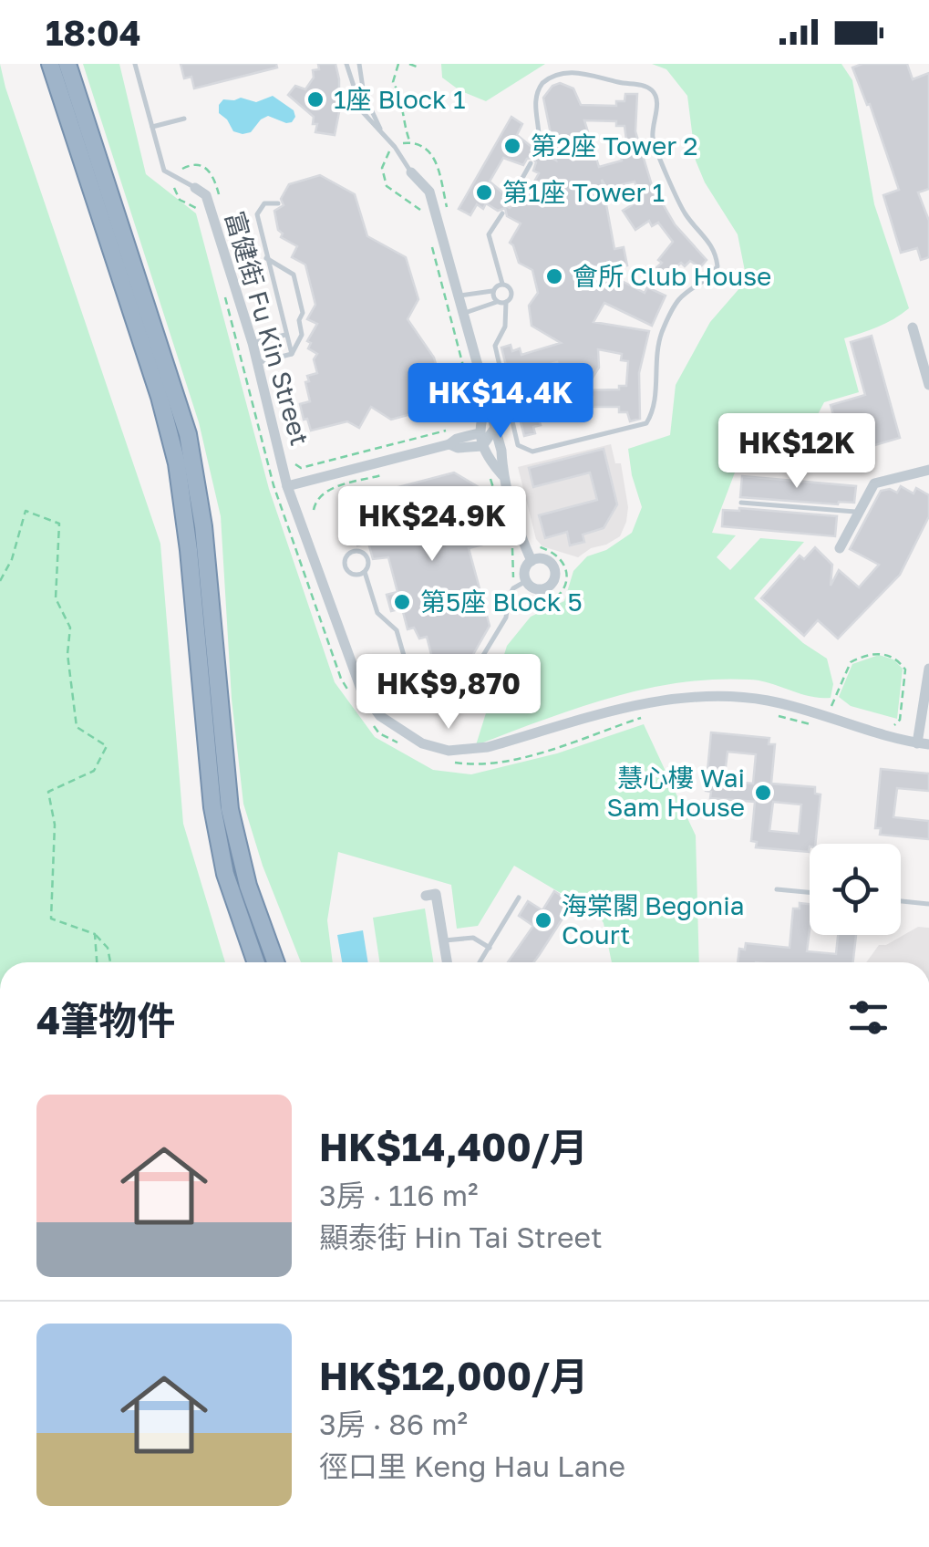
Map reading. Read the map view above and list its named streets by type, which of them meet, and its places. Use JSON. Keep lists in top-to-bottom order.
{
  "streets": {
    "street": ["富健街 Fu Kin Street"]
  },
  "places": [
    "1座 Block 1",
    "第2座 Tower 2",
    "第1座 Tower 1",
    "會所 Club House",
    "第5座 Block 5",
    "慧心樓 Wai Sam House",
    "海棠閣 Begonia Court"
  ],
  "page": {
    "status": "18:04",
    "price": [
      "HK$14.4K",
      "HK$12K",
      "HK$24.9K",
      "HK$9,870"
    ],
    "heading": "4筆物件",
    "list": [
      {
        "name": "HK$14,400/月",
        "note": "3房 · 116 m² · 顯泰街 Hin Tai Street"
      },
      {
        "name": "HK$12,000/月",
        "note": "3房 · 86 m² · 徑口里 Keng Hau Lane"
      }
    ]
  }
}
